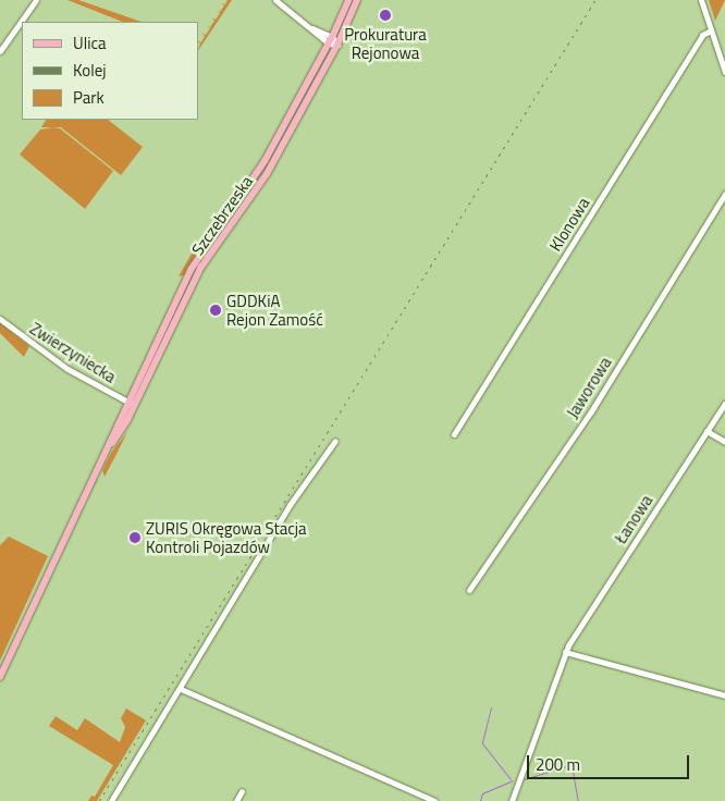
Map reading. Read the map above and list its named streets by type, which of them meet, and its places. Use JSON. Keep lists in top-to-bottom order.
{
  "streets": {
    "main road": ["Szczebrzeska"],
    "street": [
      "Klonowa",
      "Zwierzyniecka",
      "Jaworowa",
      "Łanowa"
    ]
  },
  "crossings": [
    ["Szczebrzeska", "Zwierzyniecka"]
  ],
  "places": ["Prokuratura Rejonowa", "GDDKiA Rejon Zamość", "ZURIS Okręgowa Stacja Kontroli Pojazdów"],
  "legend": ["Ulica", "Kolej", "Park"],
  "scale_bar": "200 m"
}
